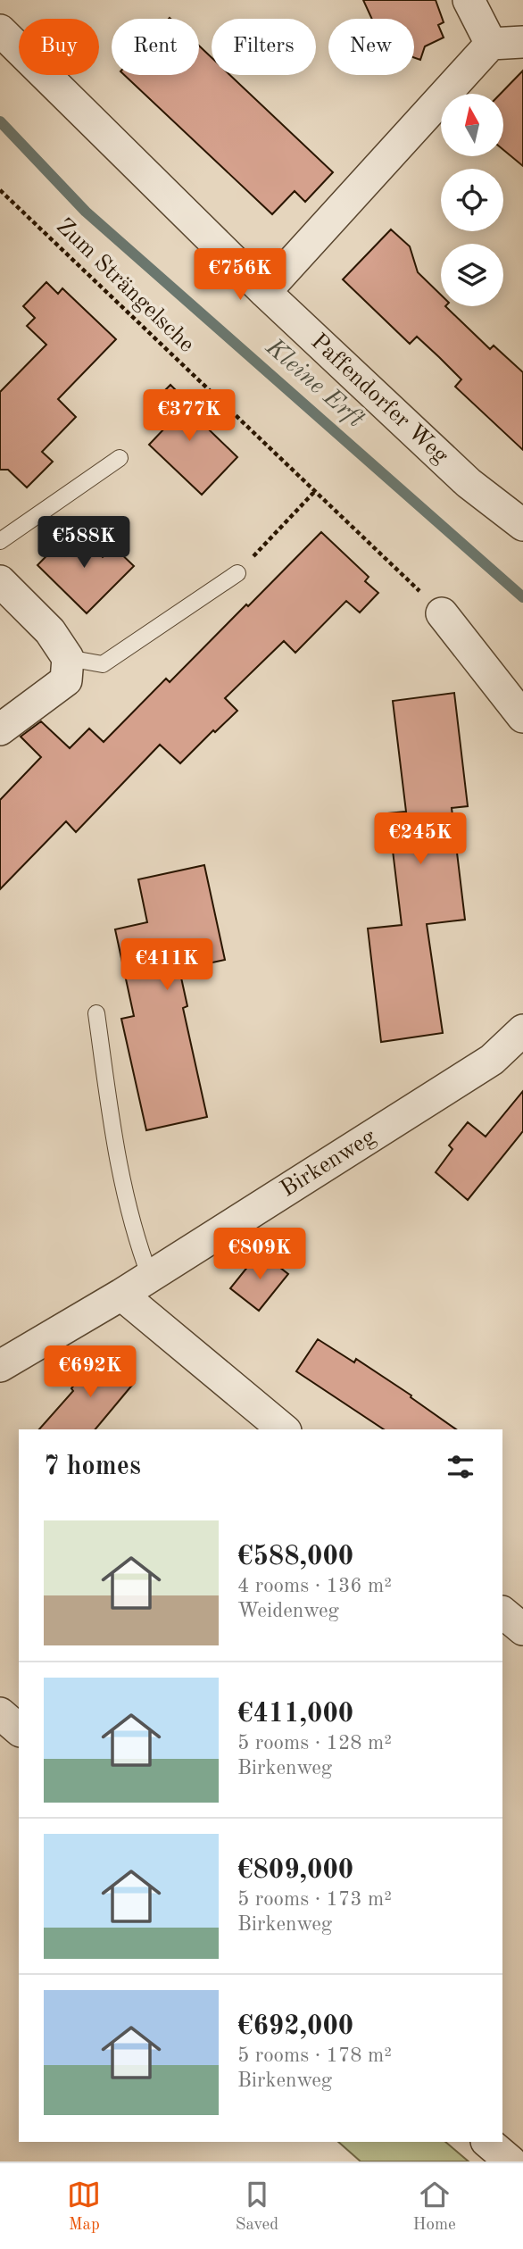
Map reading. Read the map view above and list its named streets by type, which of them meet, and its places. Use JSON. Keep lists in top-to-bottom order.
{
  "streets": {
    "street": ["Paffendorfer Weg", "Birkenweg"],
    "path": ["Zum Strängelsche"]
  },
  "water": ["Kleine Erft"],
  "north": "top",
  "page": {
    "chip": [
      "Buy",
      "Rent",
      "Filters",
      "New"
    ],
    "price": [
      "€756K",
      "€377K",
      "€588K",
      "€245K",
      "€411K",
      "€809K",
      "€692K"
    ],
    "heading": "7 homes",
    "list": [
      {
        "name": "€588,000",
        "note": "4 rooms · 136 m² · Weidenweg"
      },
      {
        "name": "€411,000",
        "note": "5 rooms · 128 m² · Birkenweg"
      },
      {
        "name": "€809,000",
        "note": "5 rooms · 173 m² · Birkenweg"
      },
      {
        "name": "€692,000",
        "note": "5 rooms · 178 m² · Birkenweg"
      }
    ],
    "tabs": ["Map", "Saved", "Home"]
  }
}
